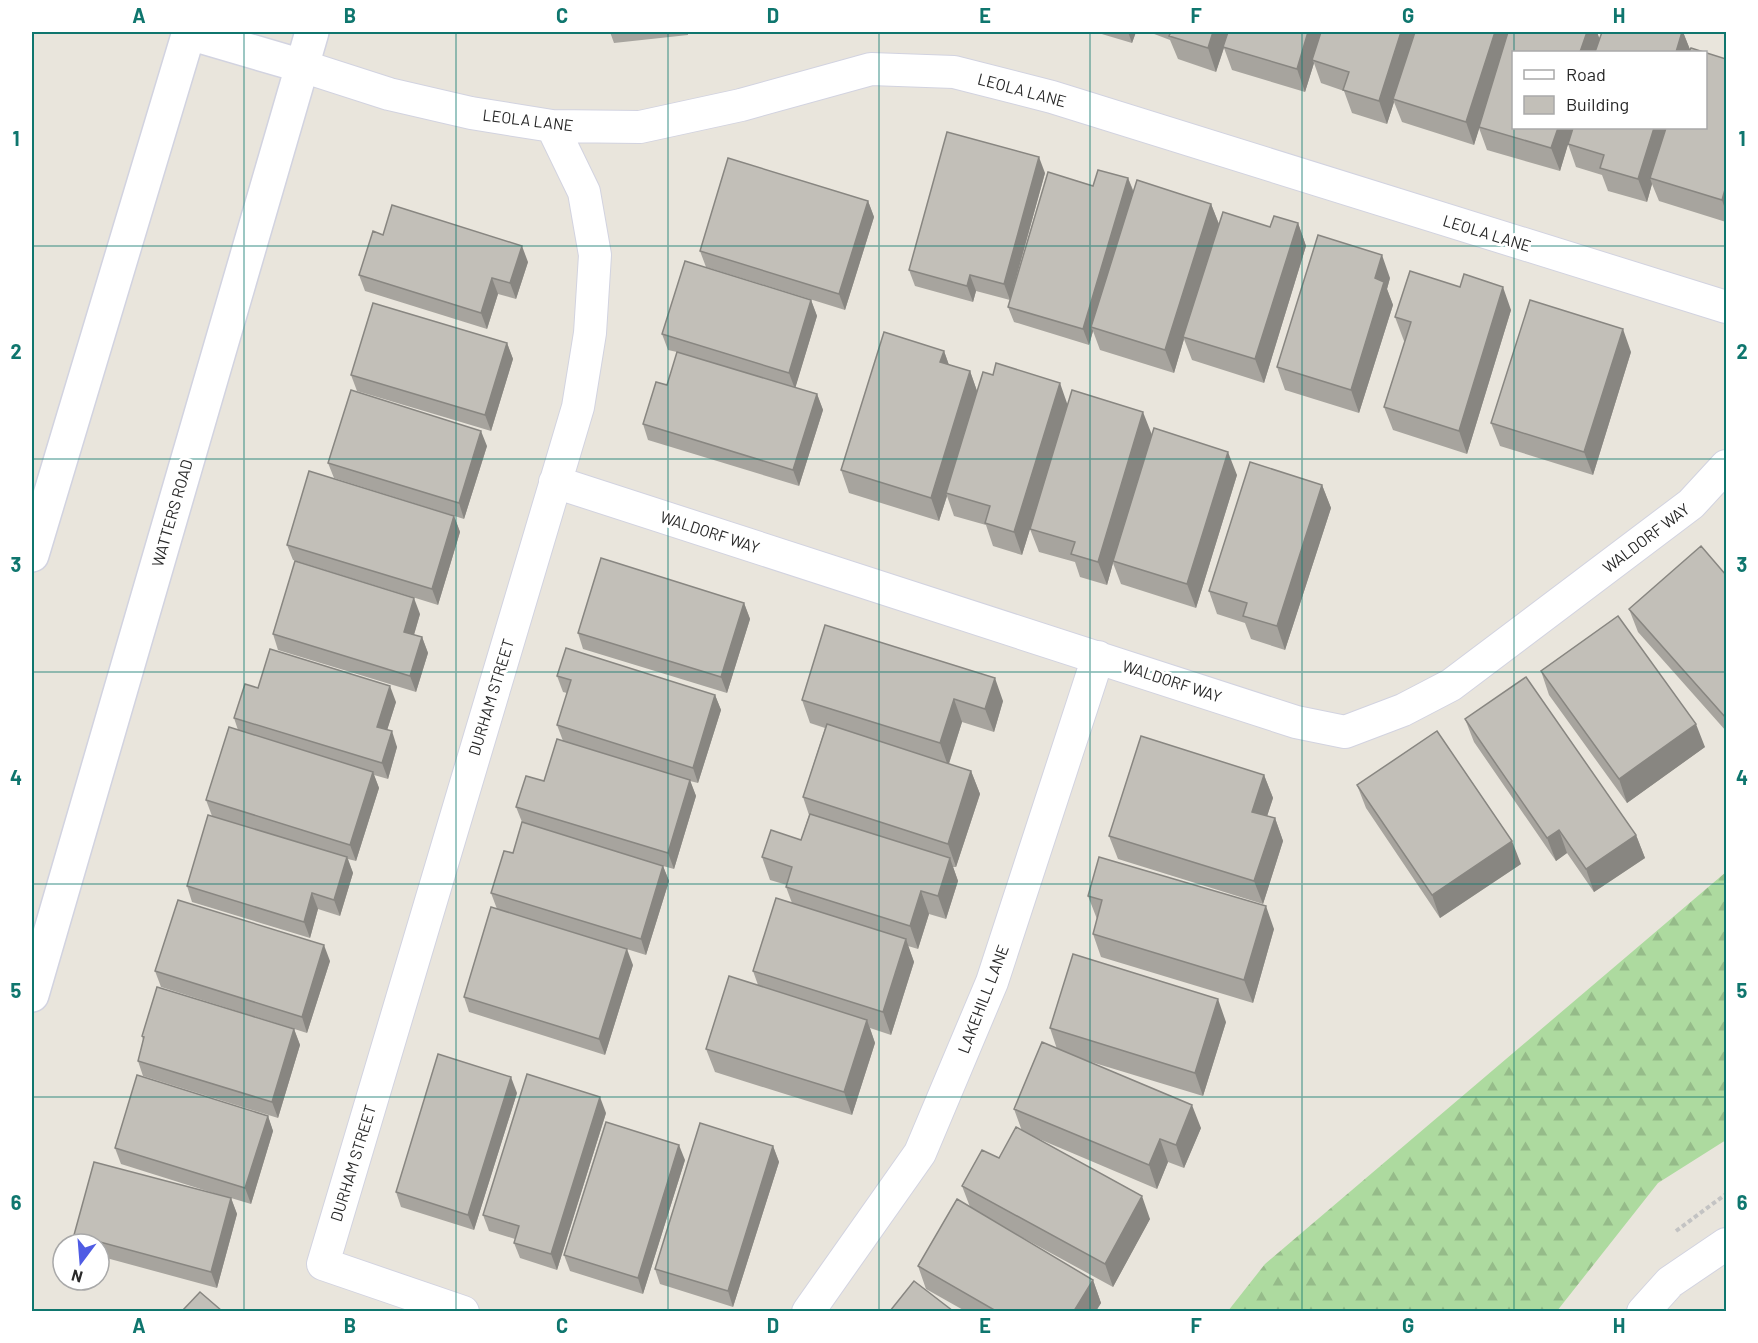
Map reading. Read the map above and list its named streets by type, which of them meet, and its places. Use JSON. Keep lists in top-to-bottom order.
{
  "streets": {
    "main road": ["WATTERS ROAD"],
    "street": [
      "LEOLA LANE",
      "WALDORF WAY",
      "DURHAM STREET",
      "LAKEHILL LANE"
    ]
  },
  "crossings": [
    ["LEOLA LANE", "WATTERS ROAD"],
    ["LEOLA LANE", "DURHAM STREET"],
    ["WALDORF WAY", "DURHAM STREET"],
    ["WALDORF WAY", "LAKEHILL LANE"]
  ],
  "legend": ["Road", "Building"],
  "north": "bottom",
  "grid": {
    "columns": [
      "A",
      "B",
      "C",
      "D",
      "E",
      "F",
      "G",
      "H"
    ],
    "rows": [
      "1",
      "2",
      "3",
      "4",
      "5",
      "6"
    ]
  }
}
